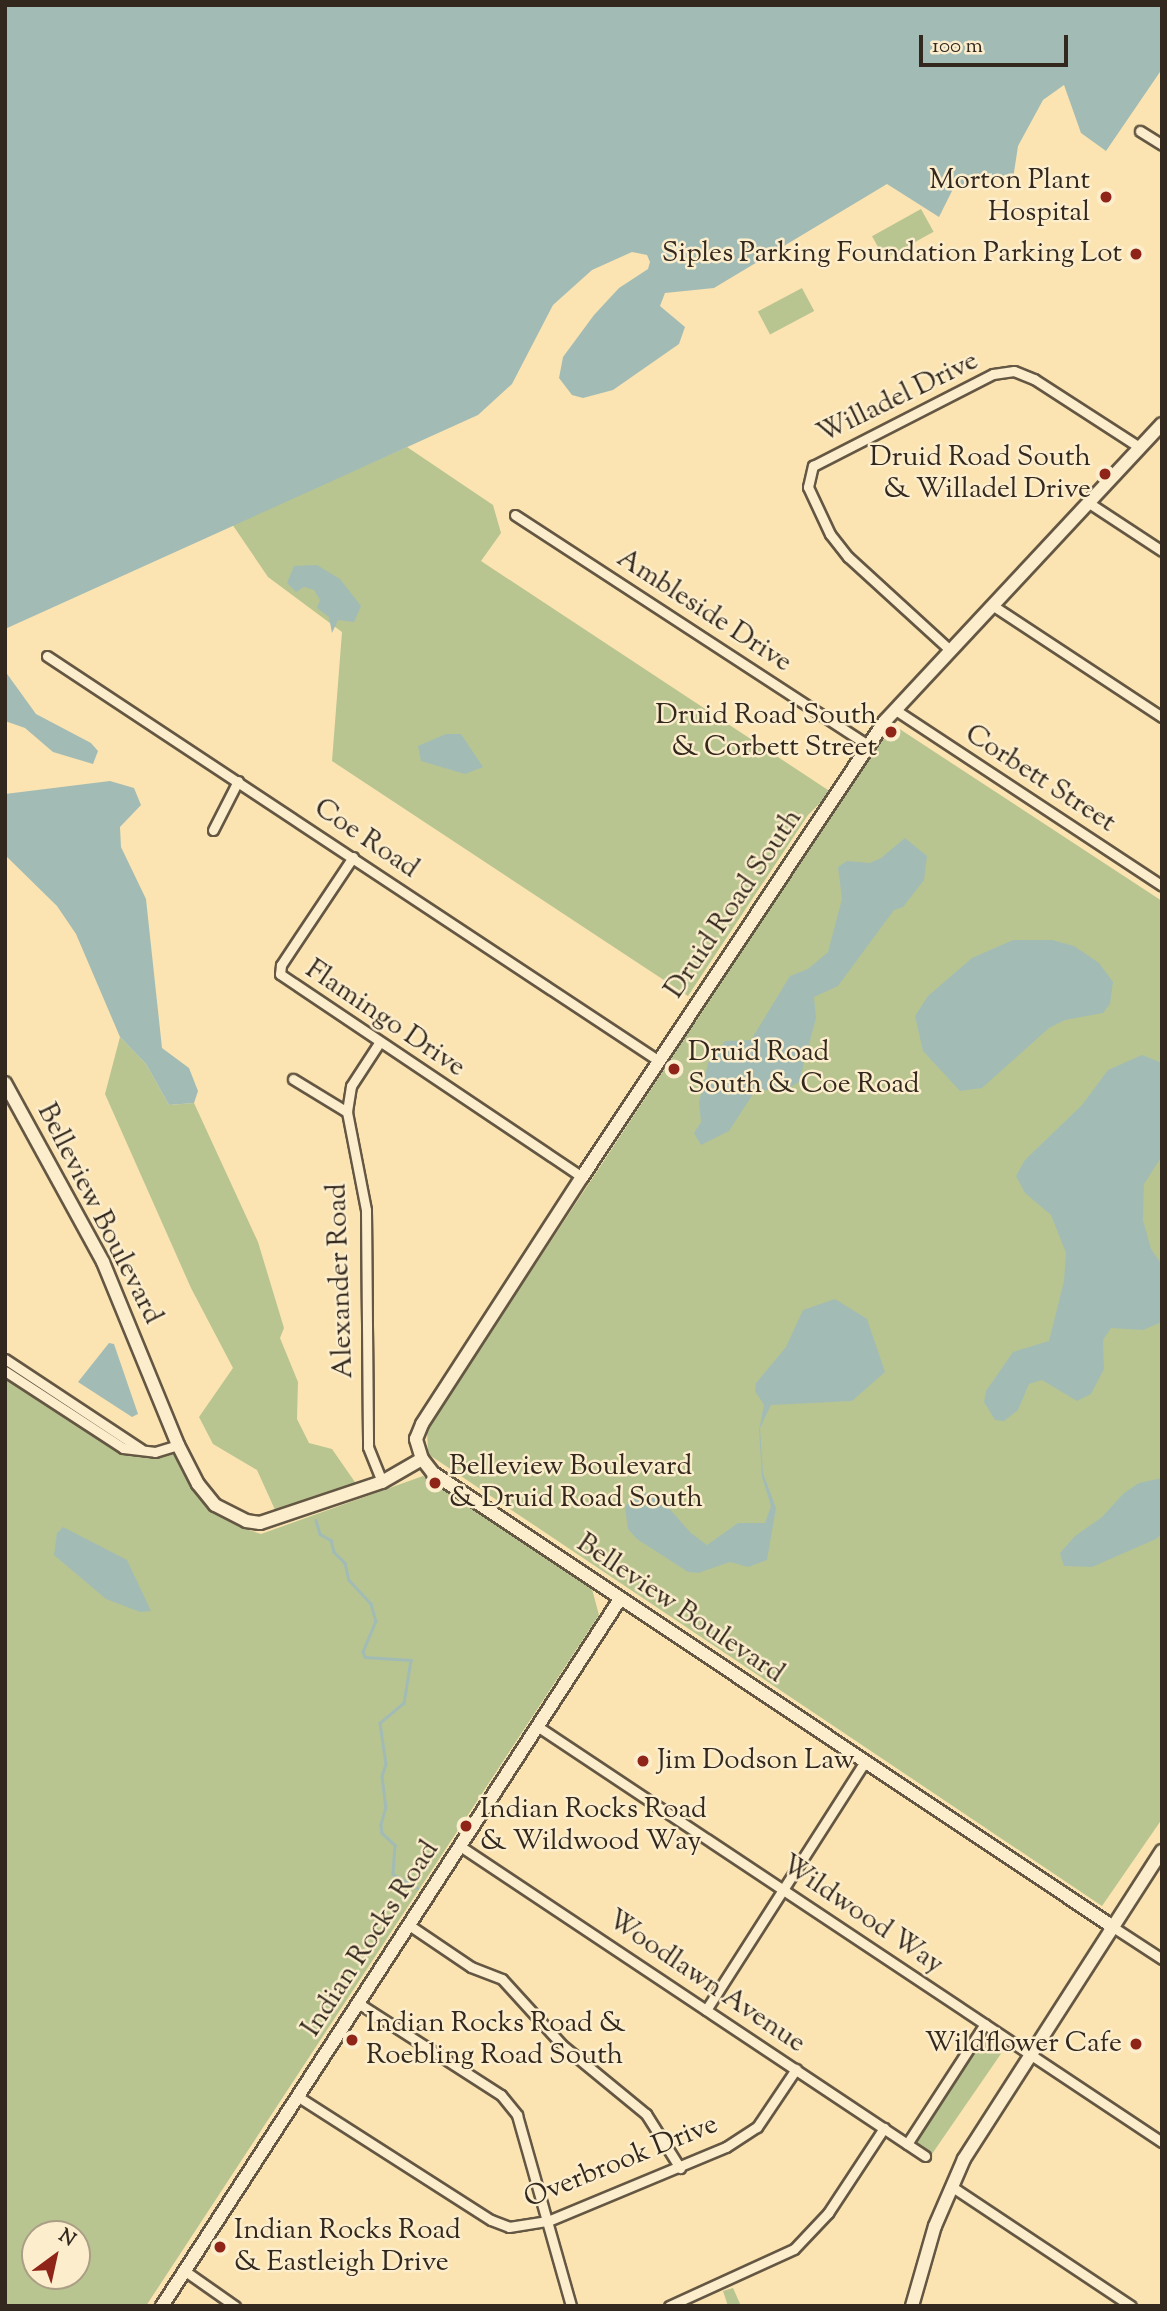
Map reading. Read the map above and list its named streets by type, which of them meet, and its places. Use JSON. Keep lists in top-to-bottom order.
{
  "streets": {
    "street": [
      "Willadel Drive",
      "Ambleside Drive",
      "Corbett Street",
      "Coe Road",
      "Druid Road South",
      "Flamingo Drive",
      "Belleview Boulevard",
      "Alexander Road",
      "Wildwood Way",
      "Indian Rocks Road",
      "Woodlawn Avenue",
      "Overbrook Drive"
    ]
  },
  "crossings": [
    ["Willadel Drive", "Druid Road South"],
    ["Ambleside Drive", "Druid Road South"],
    ["Corbett Street", "Druid Road South"],
    ["Coe Road", "Druid Road South"],
    ["Coe Road", "Flamingo Drive"],
    ["Druid Road South", "Flamingo Drive"],
    ["Druid Road South", "Belleview Boulevard"],
    ["Flamingo Drive", "Alexander Road"],
    ["Belleview Boulevard", "Alexander Road"],
    ["Belleview Boulevard", "Indian Rocks Road"],
    ["Wildwood Way", "Indian Rocks Road"],
    ["Indian Rocks Road", "Woodlawn Avenue"],
    ["Indian Rocks Road", "Overbrook Drive"],
    ["Woodlawn Avenue", "Overbrook Drive"]
  ],
  "places": [
    "Morton Plant Hospital",
    "Siples Parking Foundation Parking Lot",
    "Druid Road South & Willadel Drive",
    "Druid Road South & Corbett Street",
    "Druid Road South & Coe Road",
    "Belleview Boulevard & Druid Road South",
    "Jim Dodson Law",
    "Indian Rocks Road & Wildwood Way",
    "Indian Rocks Road & Roebling Road South",
    "Wildflower Cafe",
    "Indian Rocks Road & Eastleigh Drive"
  ],
  "scale_bar": "100 m",
  "north": "top right"
}
